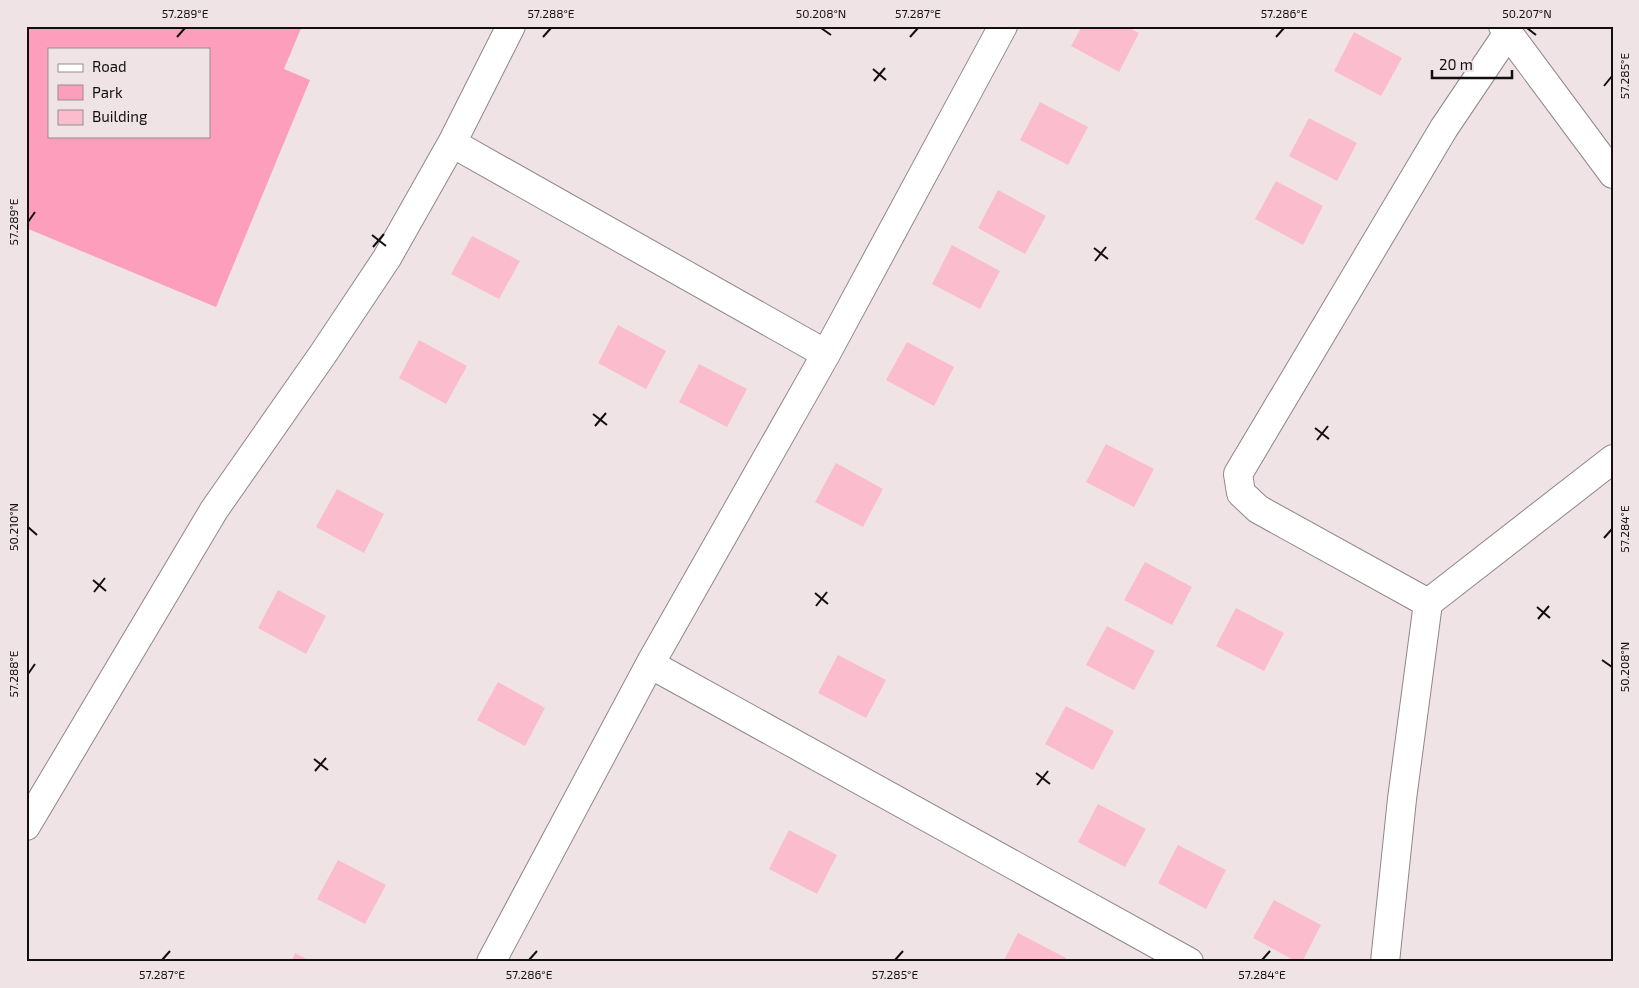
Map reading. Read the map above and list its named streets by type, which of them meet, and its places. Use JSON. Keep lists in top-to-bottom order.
{
  "legend": ["Road", "Park", "Building"],
  "scale_bar": "20 m",
  "coordinates": [
    "57.289°E",
    "57.288°E",
    "50.208°N",
    "57.287°E",
    "57.286°E",
    "50.207°N",
    "57.285°E",
    "50.210°N",
    "57.284°E"
  ]
}
